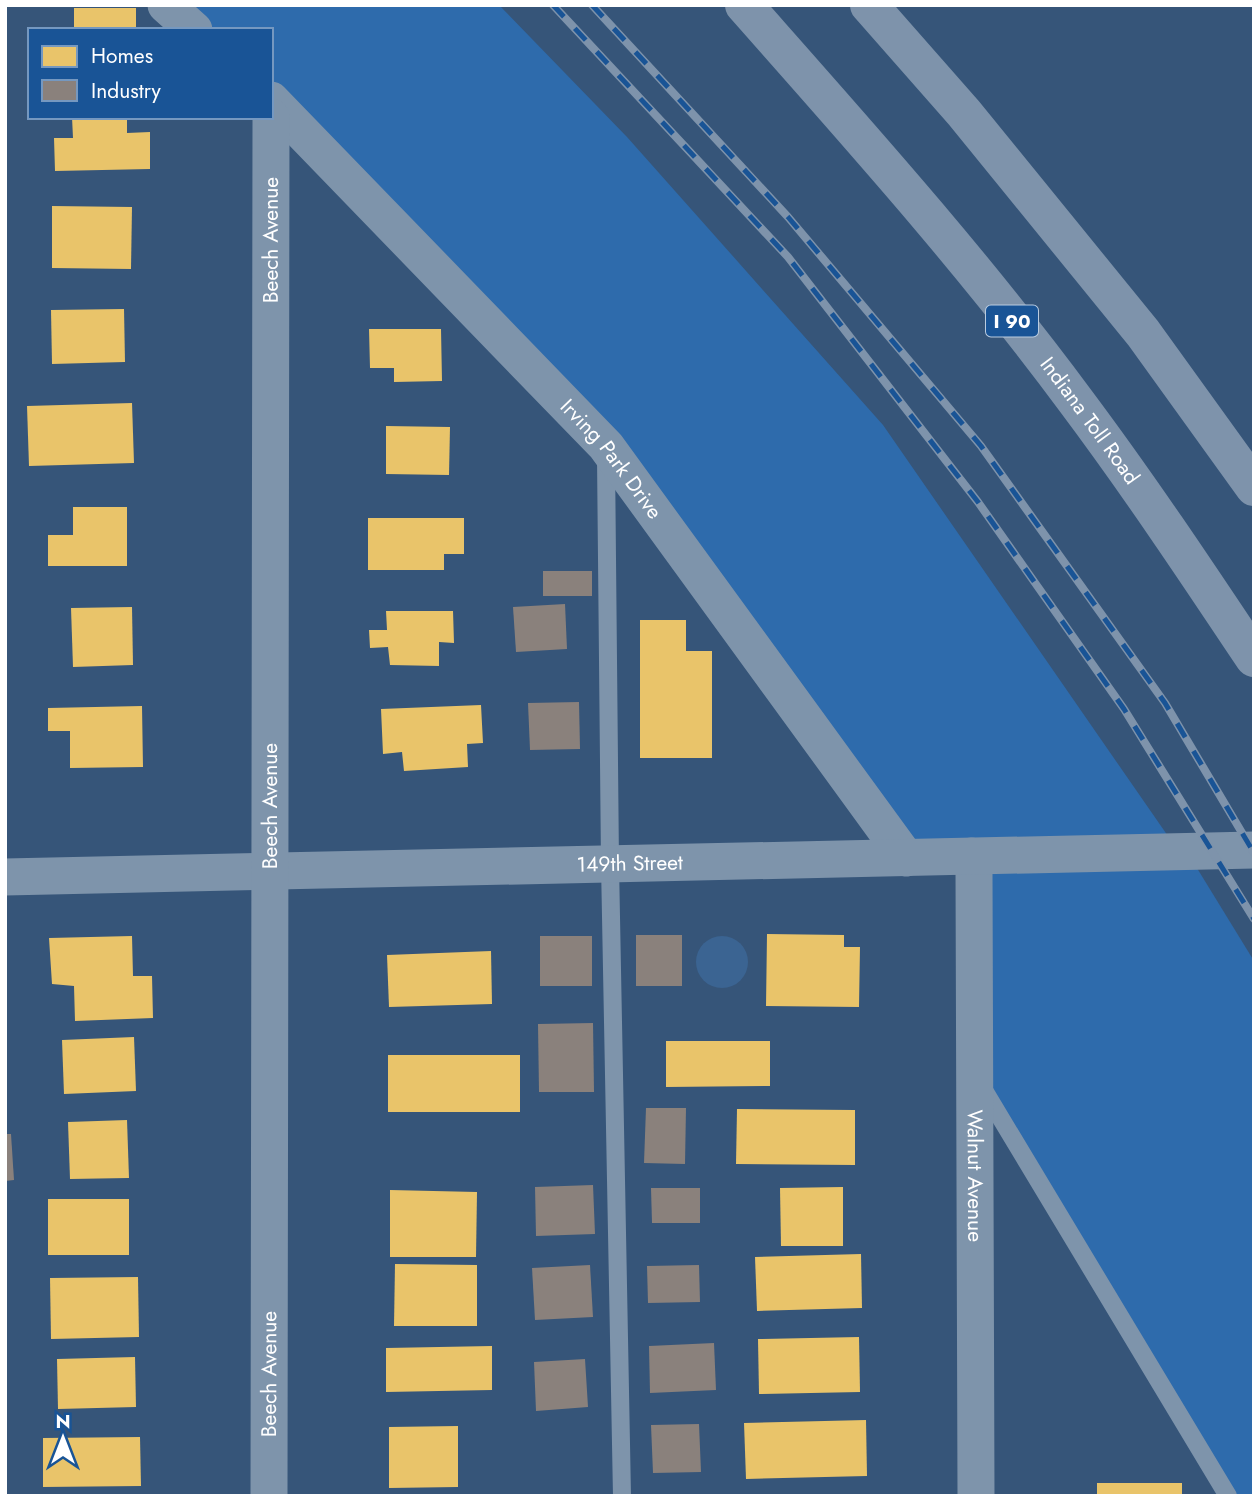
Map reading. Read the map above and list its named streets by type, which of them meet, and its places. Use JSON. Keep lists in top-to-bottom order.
{
  "streets": {
    "highway": ["I 90", "Indiana Toll Road"],
    "street": [
      "Beech Avenue",
      "Irving Park Drive",
      "149th Street",
      "Walnut Avenue"
    ]
  },
  "crossings": [
    ["Beech Avenue", "149th Street"],
    ["Irving Park Drive", "149th Street"],
    ["149th Street", "Walnut Avenue"]
  ],
  "legend": ["Homes", "Industry"],
  "north": "top"
}
